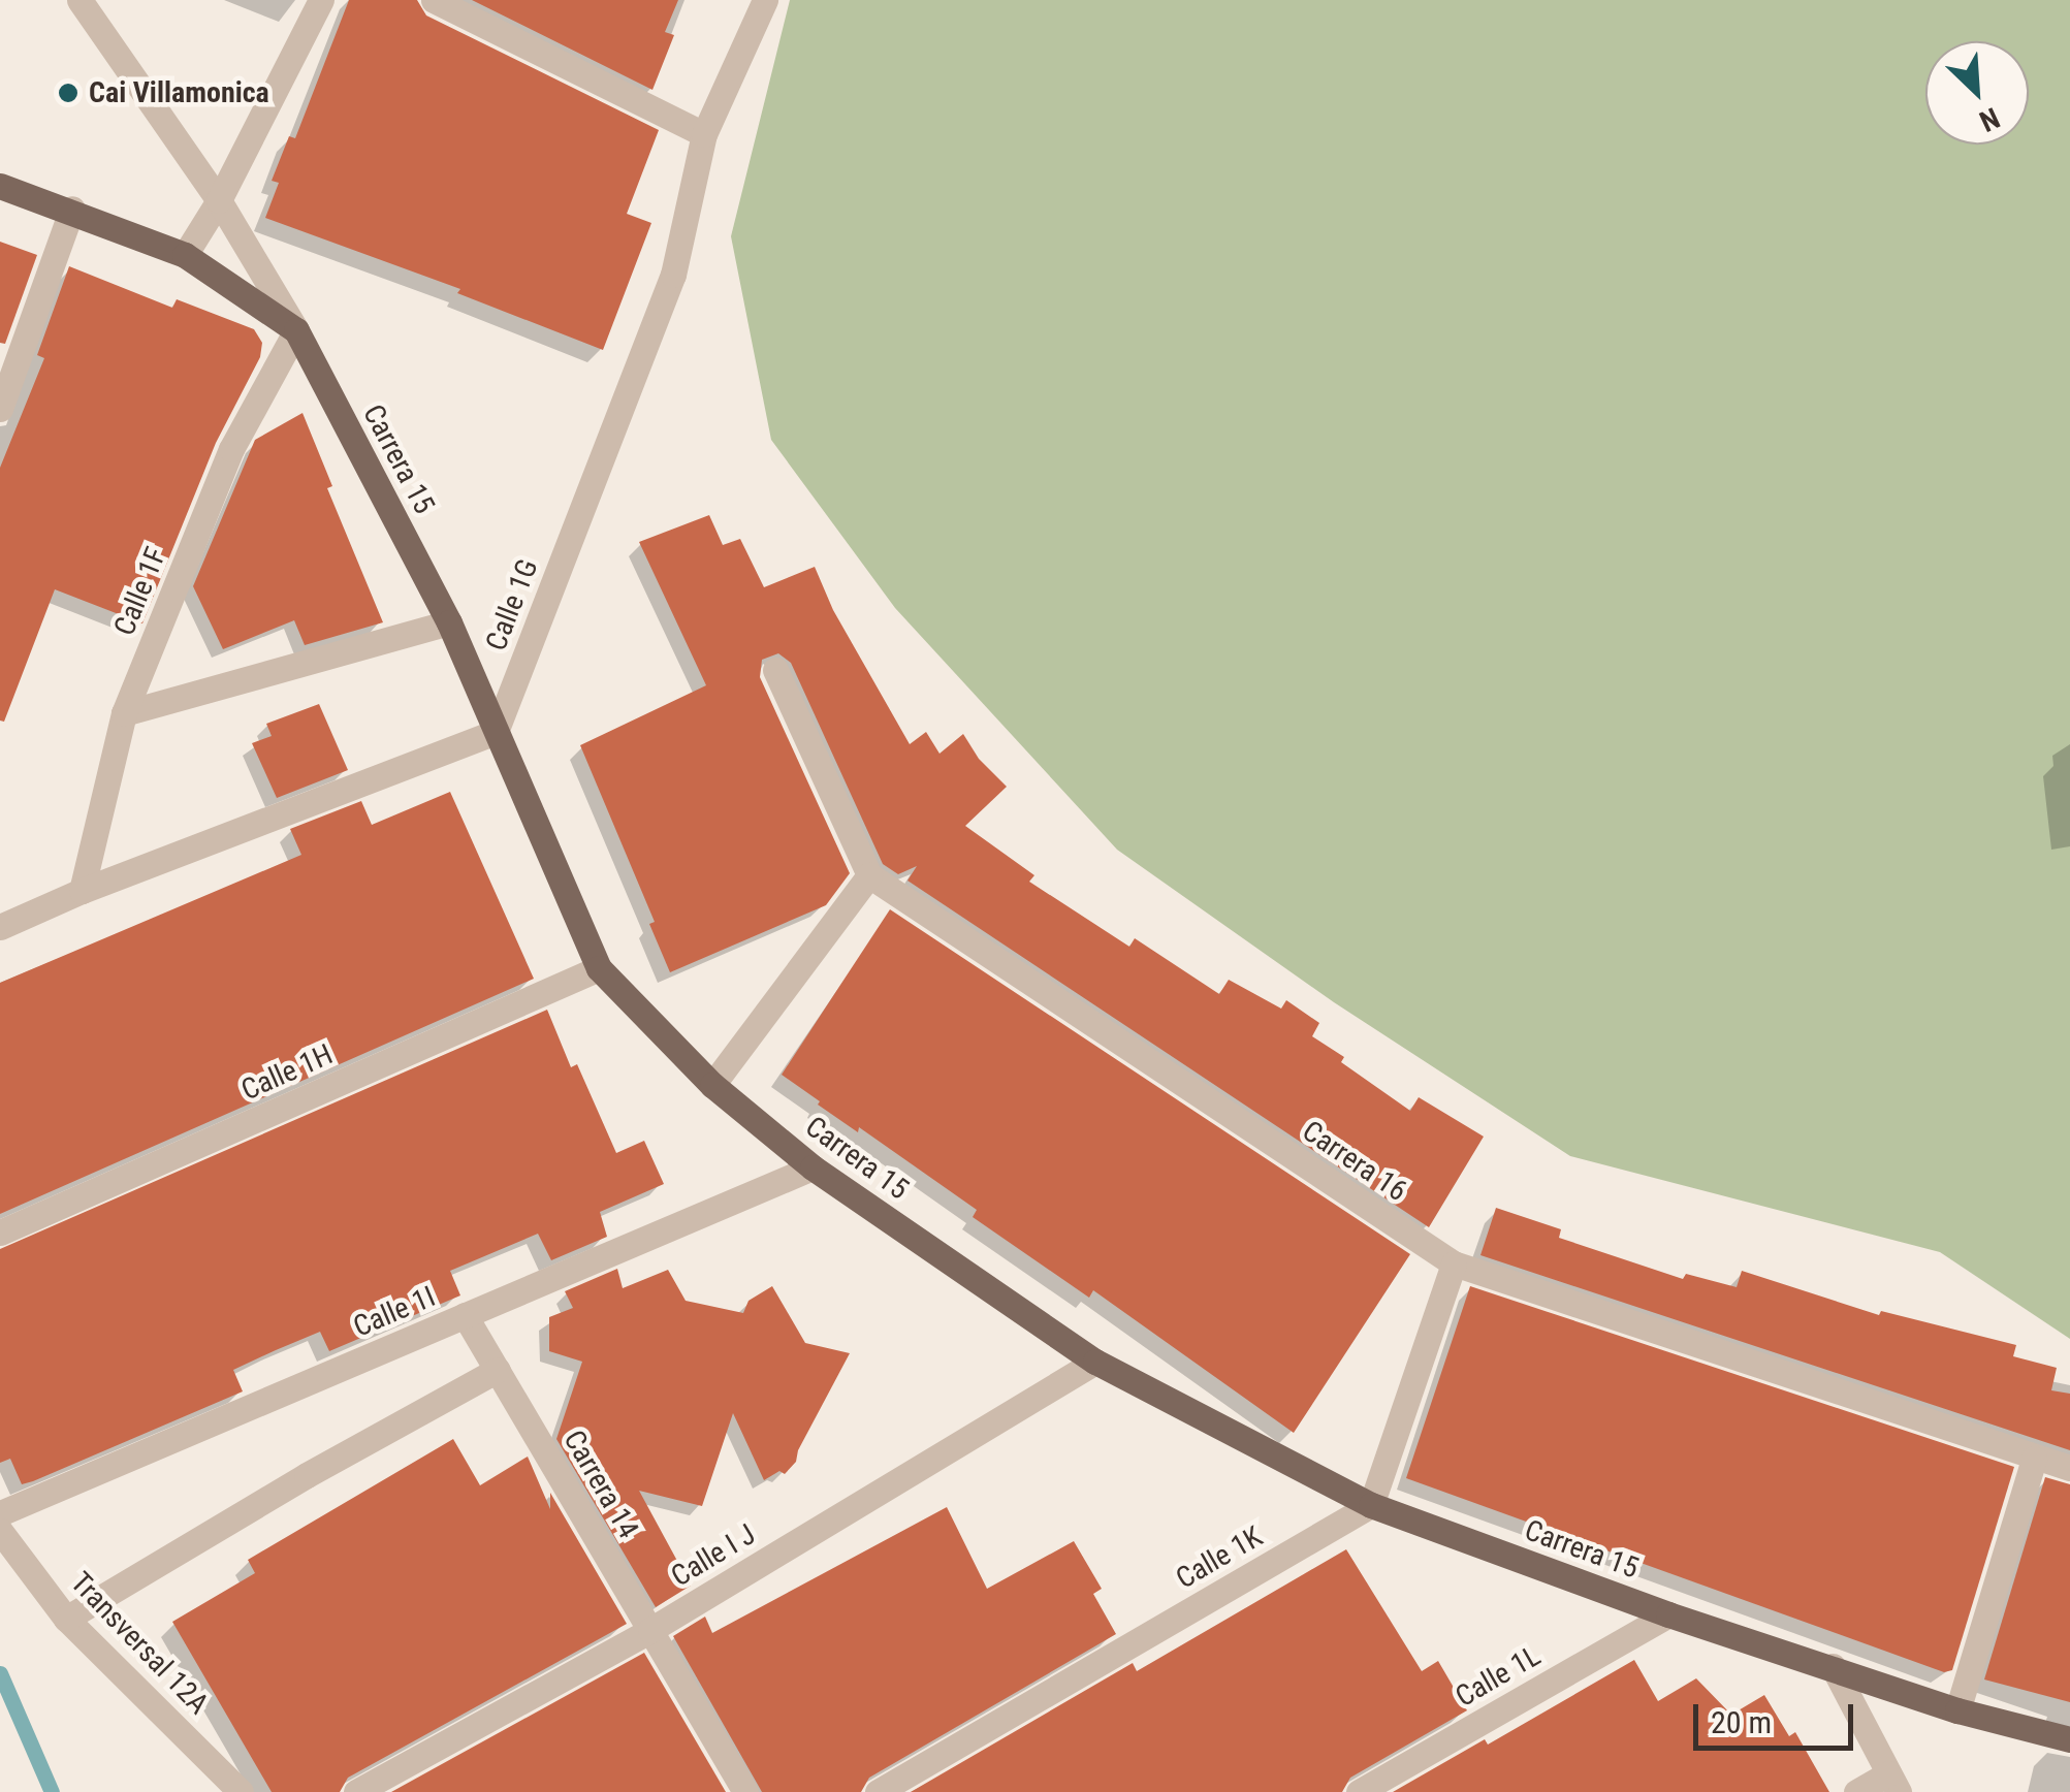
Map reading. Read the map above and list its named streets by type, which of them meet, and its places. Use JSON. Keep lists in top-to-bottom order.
{
  "streets": {
    "main road": ["Carrera 15"],
    "street": [
      "Calle 1F",
      "Calle 1G",
      "Calle 1H",
      "Carrera 16",
      "Calle 1I",
      "Carrera 14",
      "Calle I J",
      "Calle 1K",
      "Transversal 12A",
      "Calle 1L"
    ]
  },
  "crossings": [
    ["Carrera 15", "Calle 1F"],
    ["Carrera 15", "Calle 1G"],
    ["Carrera 15", "Calle 1H"],
    ["Carrera 15", "Calle 1I"],
    ["Carrera 15", "Calle I J"],
    ["Carrera 15", "Calle 1K"],
    ["Carrera 15", "Calle 1L"],
    ["Calle 1I", "Carrera 14"],
    ["Carrera 14", "Calle I J"]
  ],
  "places": ["Cai Villamonica"],
  "scale_bar": "20 m",
  "north": "bottom right"
}
